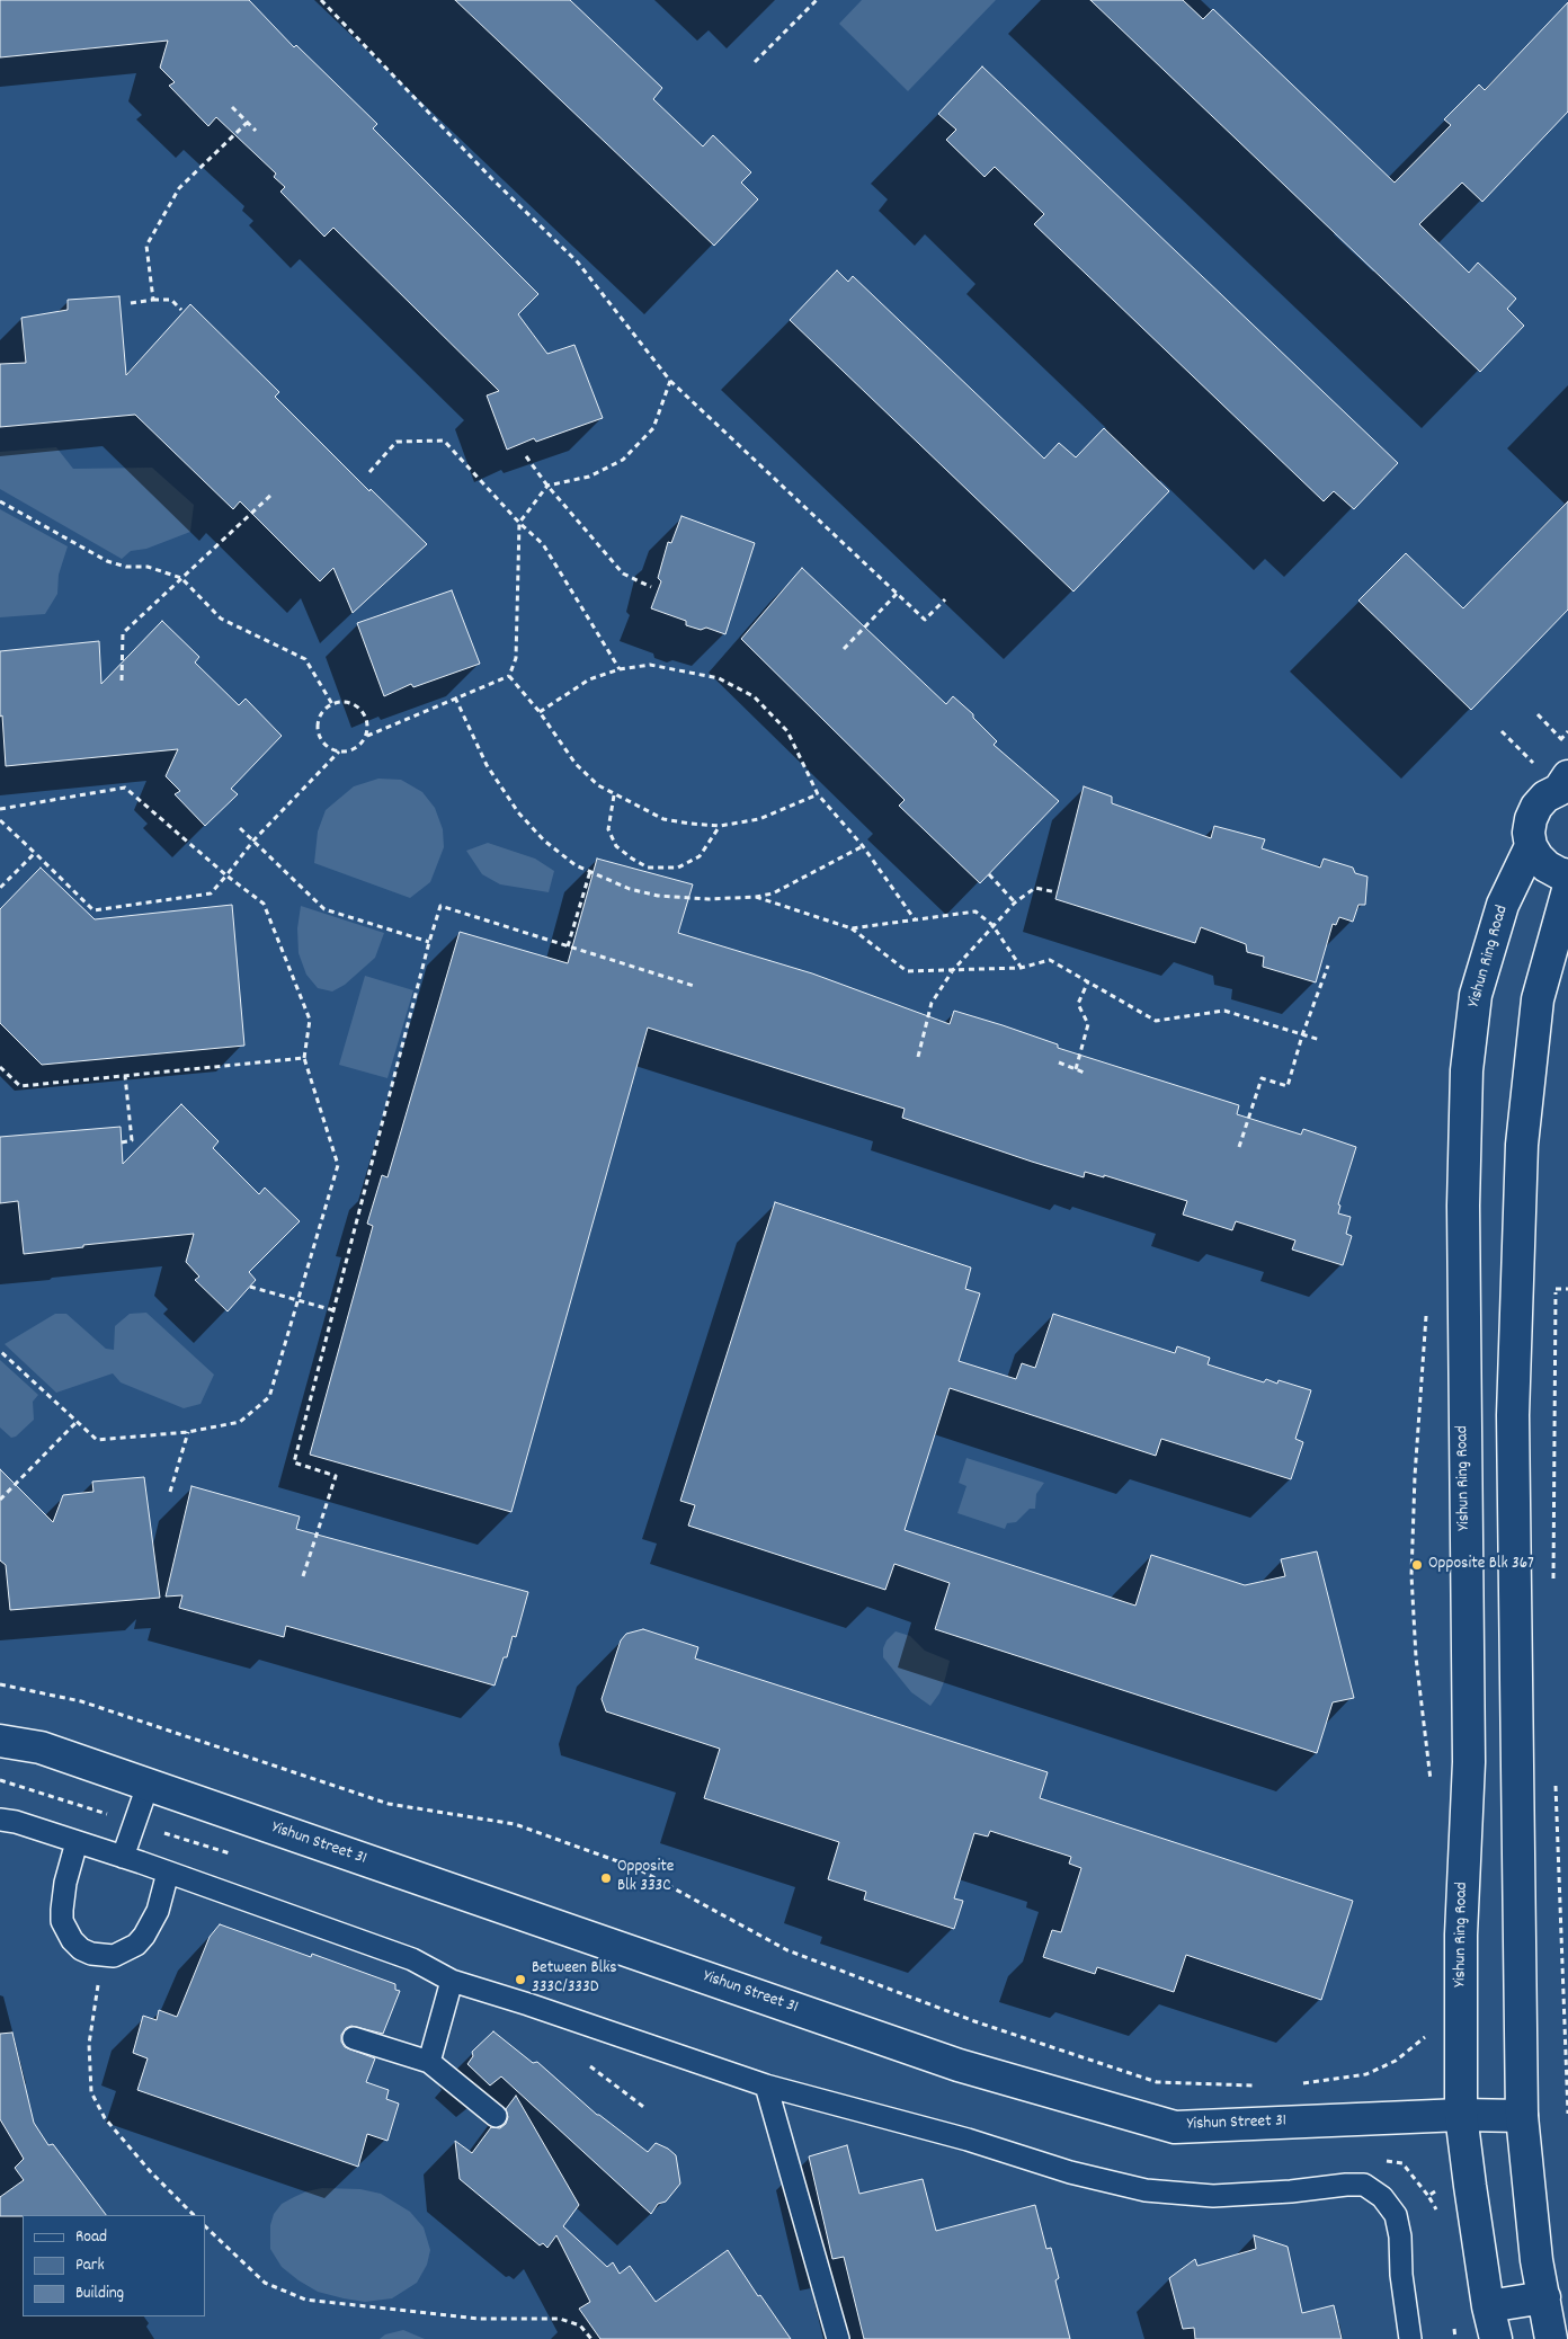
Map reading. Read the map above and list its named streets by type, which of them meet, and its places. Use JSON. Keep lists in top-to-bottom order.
{
  "streets": {
    "main road": ["Yishun Ring Road", "Yishun Street 31"]
  },
  "crossings": [
    ["Yishun Ring Road", "Yishun Street 31"]
  ],
  "places": ["Opposite Blk 367", "Opposite Blk 333C", "Between Blks 333C/333D"],
  "legend": ["Road", "Park", "Building"]
}
